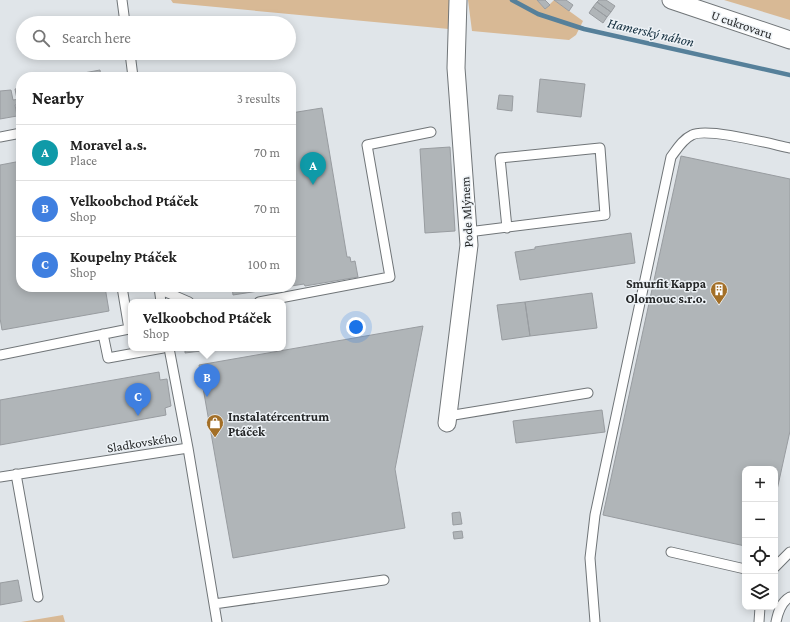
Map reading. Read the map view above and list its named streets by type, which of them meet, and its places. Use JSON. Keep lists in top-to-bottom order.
{
  "streets": {
    "street": ["U cukrovaru", "Pode Mlýnem"],
    "lane": ["Sladkovského"]
  },
  "water": ["Hamerský náhon"],
  "places": {
    "building": ["Smurfit Kappa Olomouc s.r.o."],
    "shop": ["Instalatércentrum Ptáček"]
  },
  "page": {
    "search": "Search here",
    "heading": ["Nearby", "3 results"],
    "list": [
      {
        "mark": "A",
        "name": "Moravel a.s.",
        "note": "Place",
        "value": "70 m"
      },
      {
        "mark": "B",
        "name": "Velkoobchod Ptáček",
        "note": "Shop",
        "value": "70 m"
      },
      {
        "mark": "C",
        "name": "Koupelny Ptáček",
        "note": "Shop",
        "value": "100 m"
      }
    ],
    "pins": ["A", "B", "C"],
    "popup": ["Velkoobchod Ptáček", "Shop"],
    "map_buttons": ["+", "−"]
  }
}
